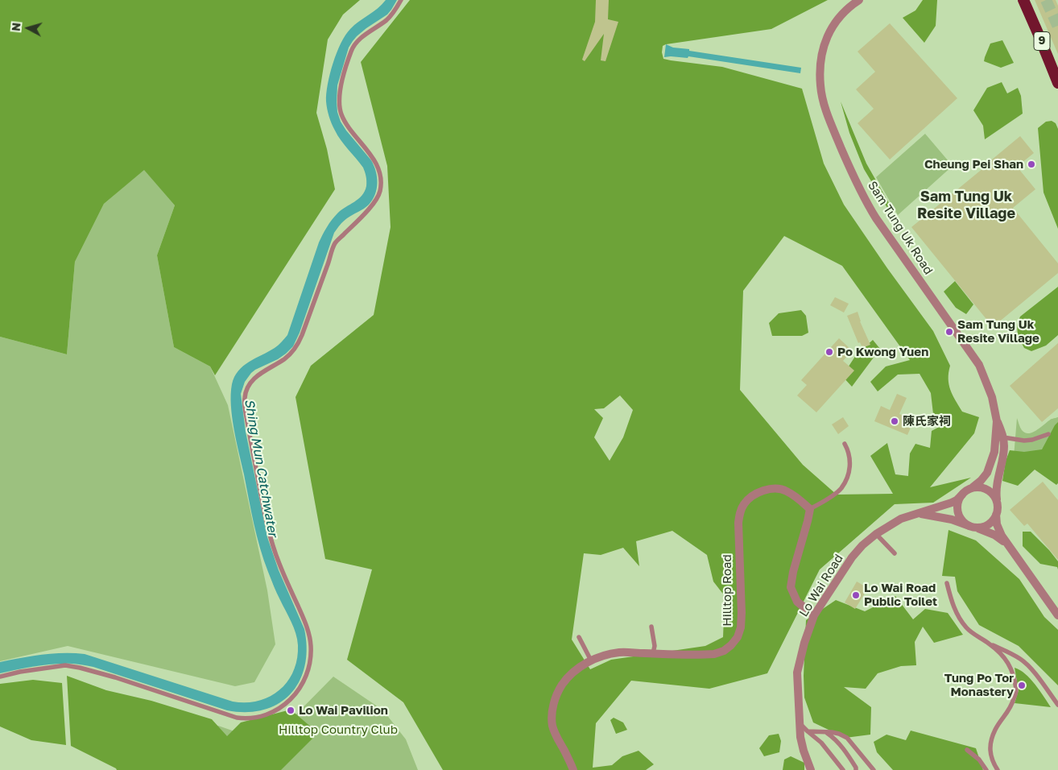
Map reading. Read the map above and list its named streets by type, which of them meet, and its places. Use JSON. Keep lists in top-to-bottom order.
{
  "streets": {
    "highway": ["9"],
    "street": ["Sam Tung Uk Road", "Lo Wai Road", "Hilltop Road"]
  },
  "crossings": [
    ["Sam Tung Uk Road", "Lo Wai Road"]
  ],
  "districts": ["Sam Tung Uk Resite Village"],
  "water": ["Shing Mun Catchwater"],
  "parks": ["Hilltop Country Club"],
  "places": [
    "Cheung Pei Shan",
    "Sam Tung Uk Resite Village",
    "Po Kwong Yuen",
    "陳氏家祠",
    "Lo Wai Road Public Toilet",
    "Tung Po Tor Monastery",
    "Lo Wai Pavilion"
  ],
  "north": "left"
}
